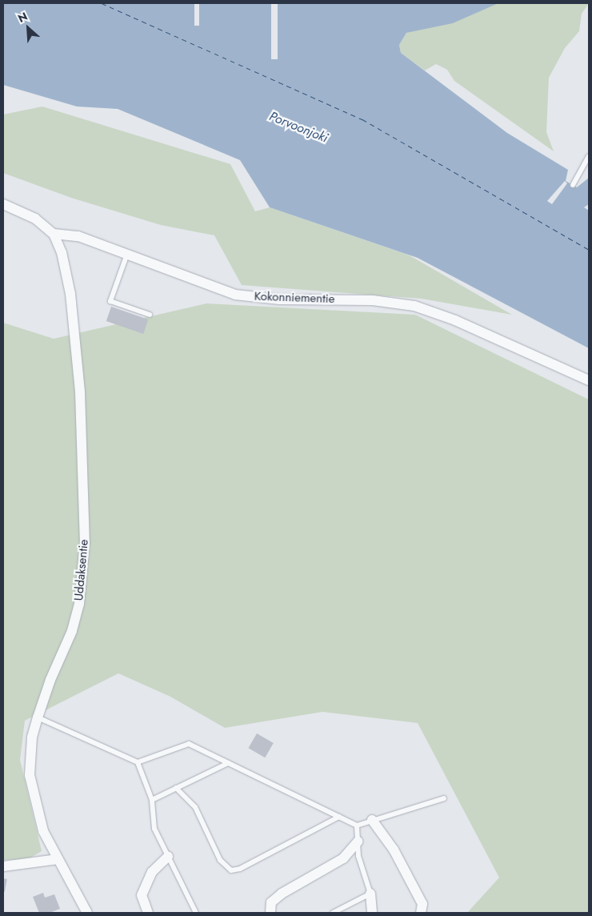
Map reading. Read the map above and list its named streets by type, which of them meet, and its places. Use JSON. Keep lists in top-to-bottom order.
{
  "streets": {
    "street": ["Kokonniementie", "Uddaksentie"]
  },
  "crossings": [
    ["Kokonniementie", "Uddaksentie"]
  ],
  "water": ["Porvoonjoki"],
  "north": "top left"
}
